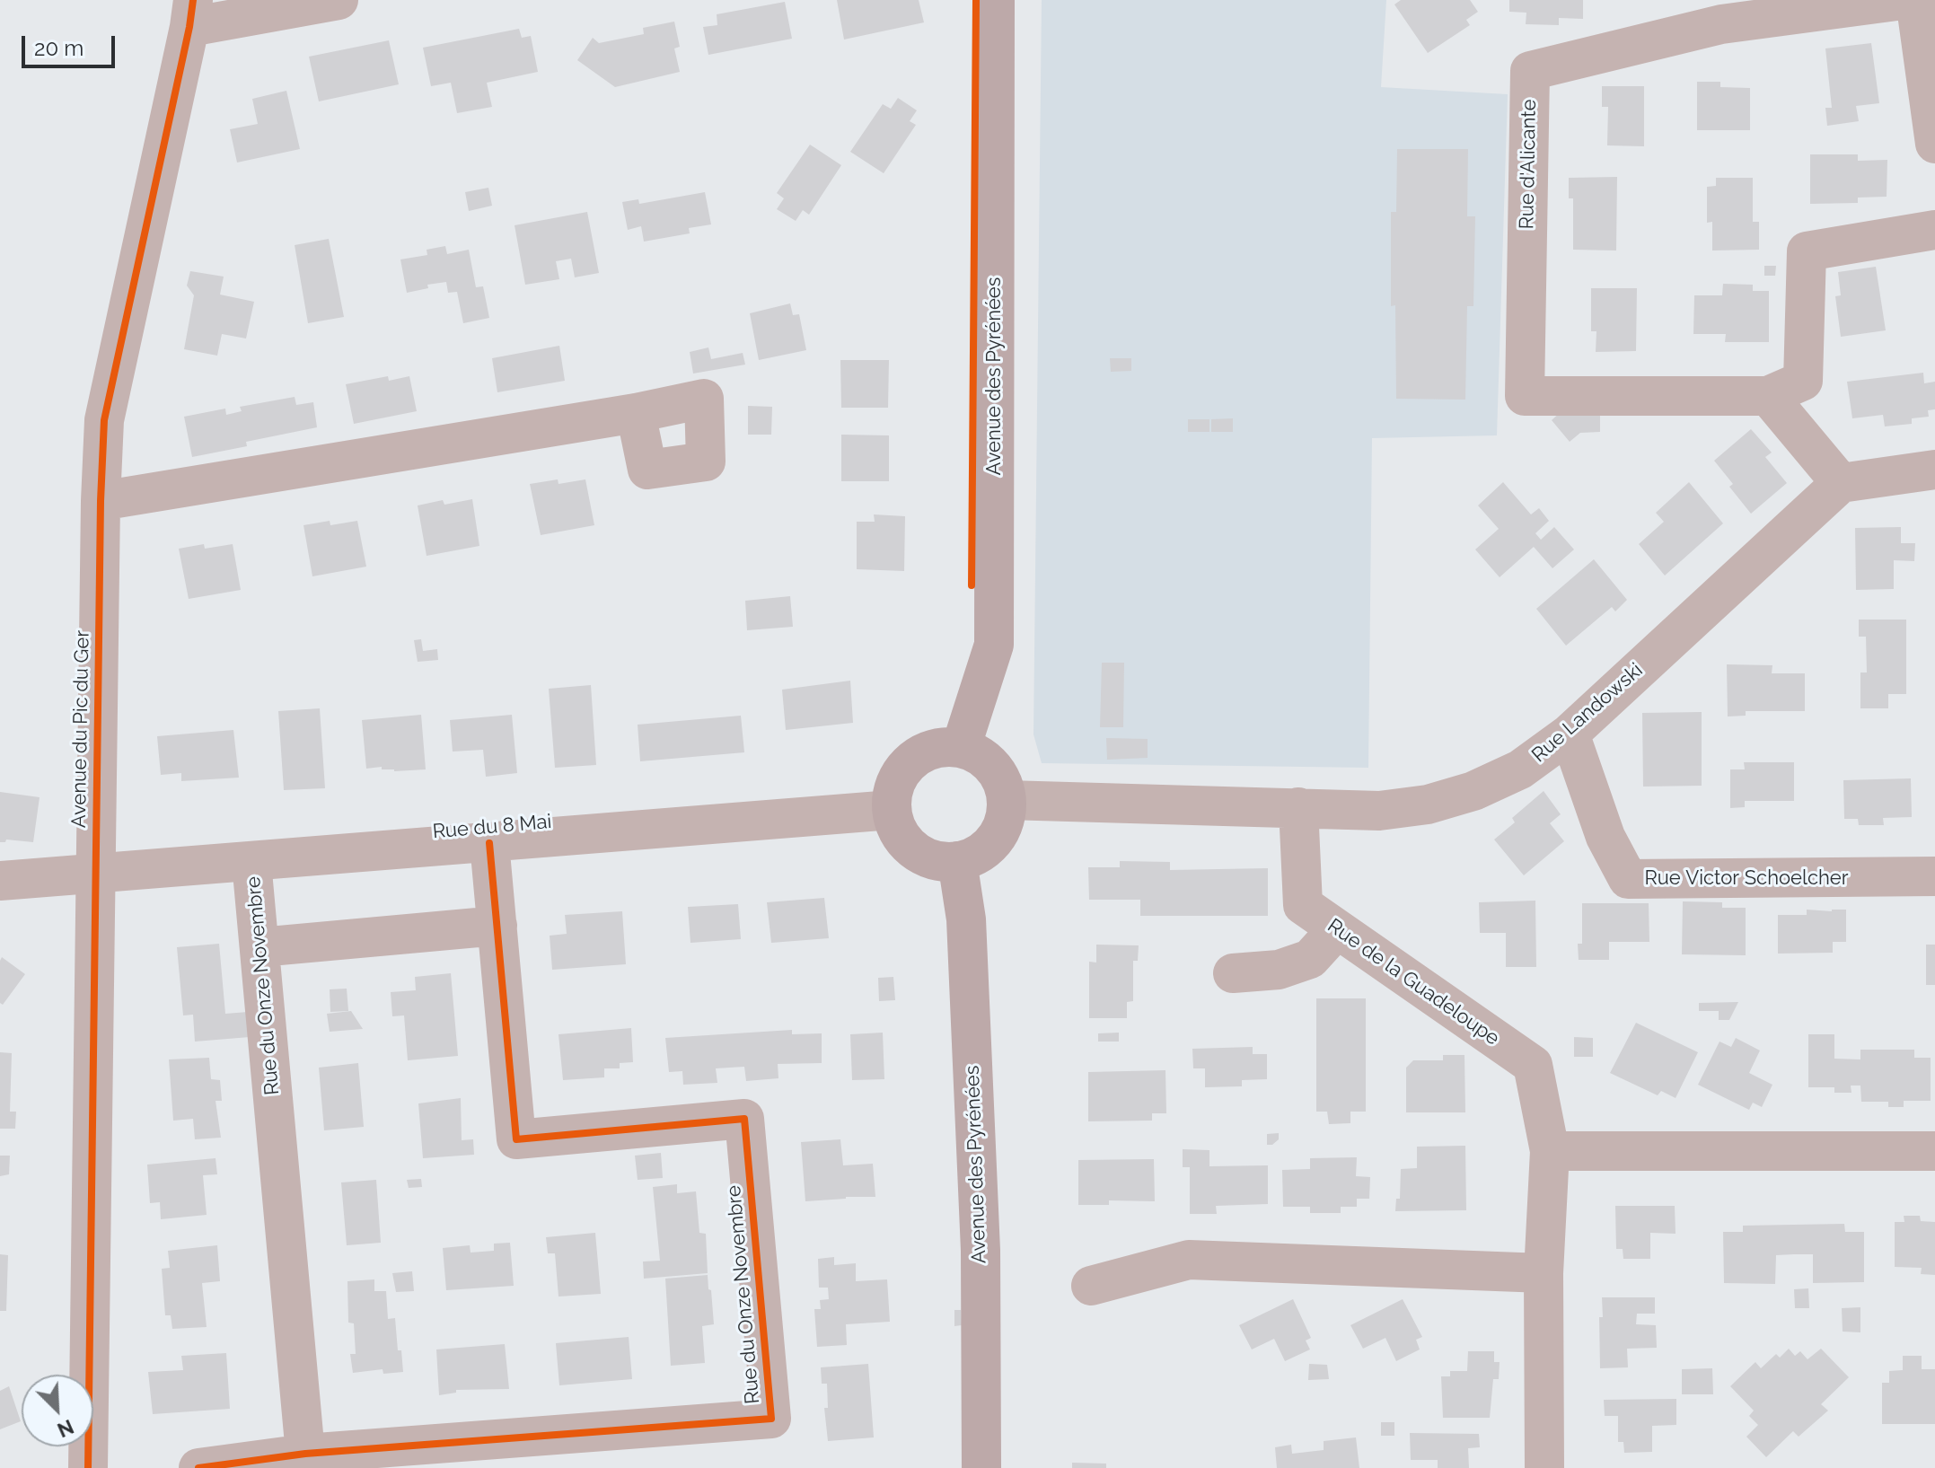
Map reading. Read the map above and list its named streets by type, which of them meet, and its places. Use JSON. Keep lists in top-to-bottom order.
{
  "streets": {
    "main road": ["Avenue des Pyrénées"],
    "street": [
      "Rue d'Alicante",
      "Rue Landowski",
      "Avenue du Pic du Ger",
      "Rue du 8 Mai",
      "Rue Victor Schoelcher",
      "Rue de la Guadeloupe",
      "Rue du Onze Novembre"
    ]
  },
  "crossings": [
    ["Avenue des Pyrénées", "Rue Landowski"],
    ["Avenue des Pyrénées", "Rue du 8 Mai"],
    ["Rue Landowski", "Rue du 8 Mai"],
    ["Rue Landowski", "Rue Victor Schoelcher"],
    ["Rue Landowski", "Rue de la Guadeloupe"],
    ["Avenue du Pic du Ger", "Rue du 8 Mai"],
    ["Rue du 8 Mai", "Rue du Onze Novembre"]
  ],
  "scale_bar": "20 m",
  "north": "bottom right"
}
